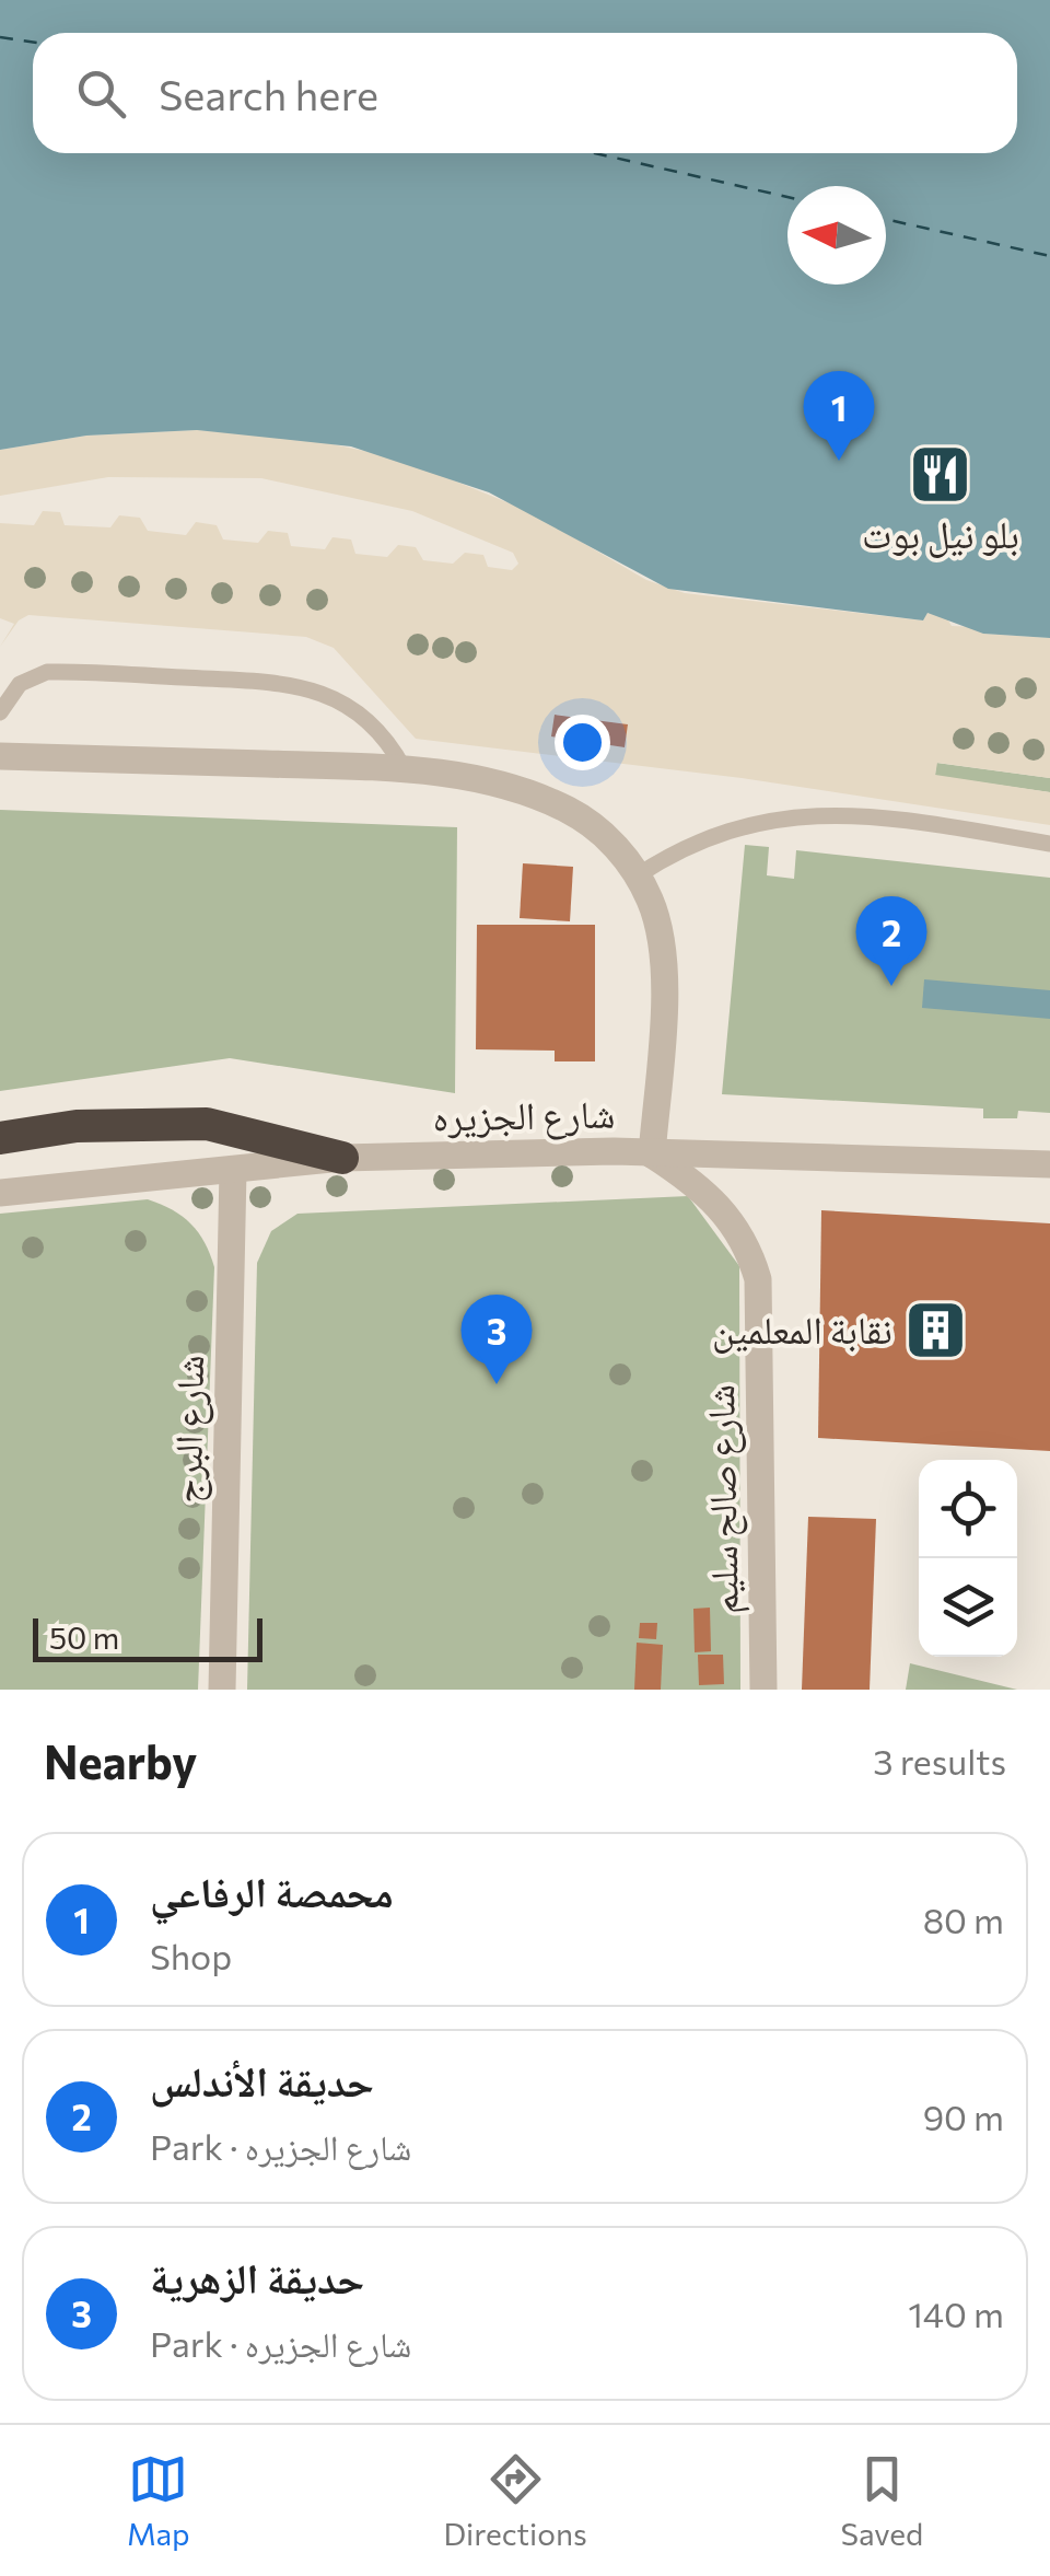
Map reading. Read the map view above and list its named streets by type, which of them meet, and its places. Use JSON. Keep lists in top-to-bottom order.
{
  "streets": {
    "street": ["شارع الجزيره", "شارع البرج", "شارع صالح سليم"]
  },
  "crossings": [
    ["شارع الجزيره", "شارع البرج"],
    ["شارع الجزيره", "شارع صالح سليم"]
  ],
  "places": {
    "restaurant": ["بلو نيل بوت"],
    "building": ["نقابة المعلمين"]
  },
  "scale_bar": "50 m",
  "north": "left",
  "page": {
    "search": "Search here",
    "pins": ["1", "2", "3"],
    "scale": "50 m",
    "heading": ["Nearby", "3 results"],
    "list": [
      {
        "mark": "1",
        "name": "محمصة الرفاعي",
        "note": "Shop",
        "value": "80 m"
      },
      {
        "mark": "2",
        "name": "حديقة الأندلس",
        "note": "Park · شارع الجزيره",
        "value": "90 m"
      },
      {
        "mark": "3",
        "name": "حديقة الزهرية",
        "note": "Park · شارع الجزيره",
        "value": "140 m"
      }
    ],
    "nav": ["Map", "Directions", "Saved"]
  }
}
